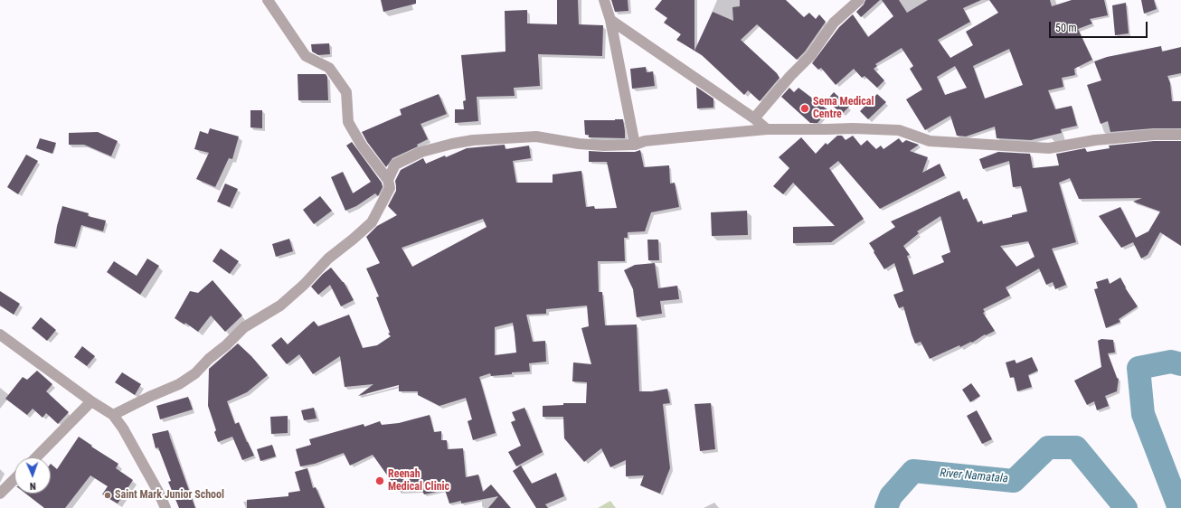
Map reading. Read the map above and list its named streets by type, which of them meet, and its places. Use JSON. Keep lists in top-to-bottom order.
{
  "water": ["River Namatala"],
  "places": ["Sema Medical Centre", "Reenah Medical Clinic", "Saint Mark Junior School"],
  "scale_bar": "50 m",
  "north": "bottom"
}
